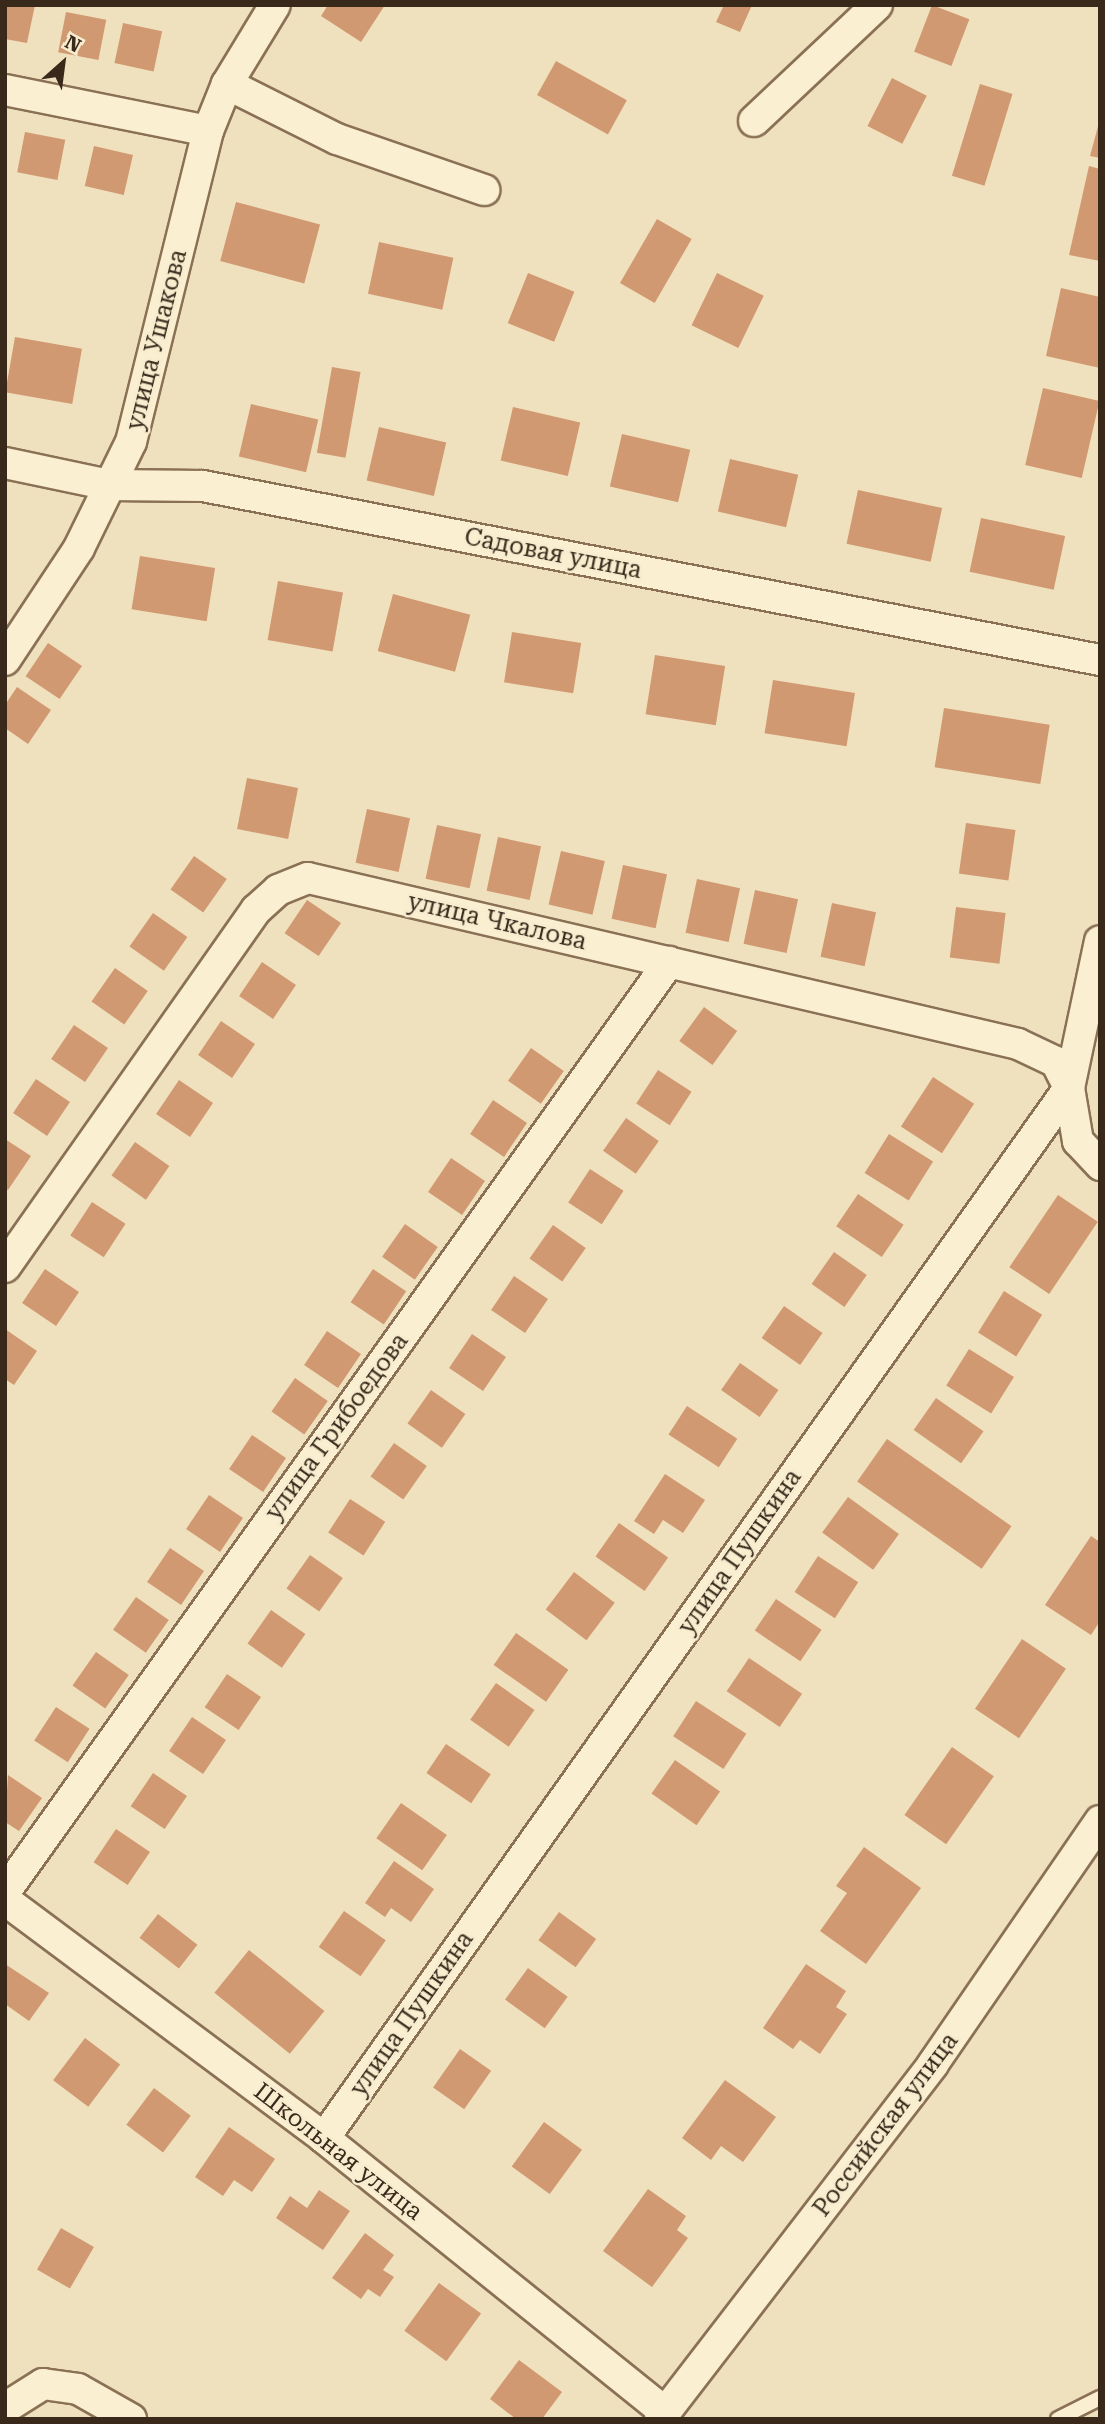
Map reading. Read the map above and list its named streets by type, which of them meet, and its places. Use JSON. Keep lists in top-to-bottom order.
{
  "streets": {
    "street": [
      "улица Ушакова",
      "Садовая улица",
      "улица Чкалова",
      "улица Грибоедова",
      "улица Пушкина",
      "Российская улица",
      "Школьная улица"
    ]
  },
  "crossings": [
    ["улица Ушакова", "Садовая улица"],
    ["улица Чкалова", "улица Грибоедова"],
    ["улица Чкалова", "улица Пушкина"],
    ["улица Пушкина", "Школьная улица"],
    ["Российская улица", "Школьная улица"]
  ],
  "north": "top right"
}
